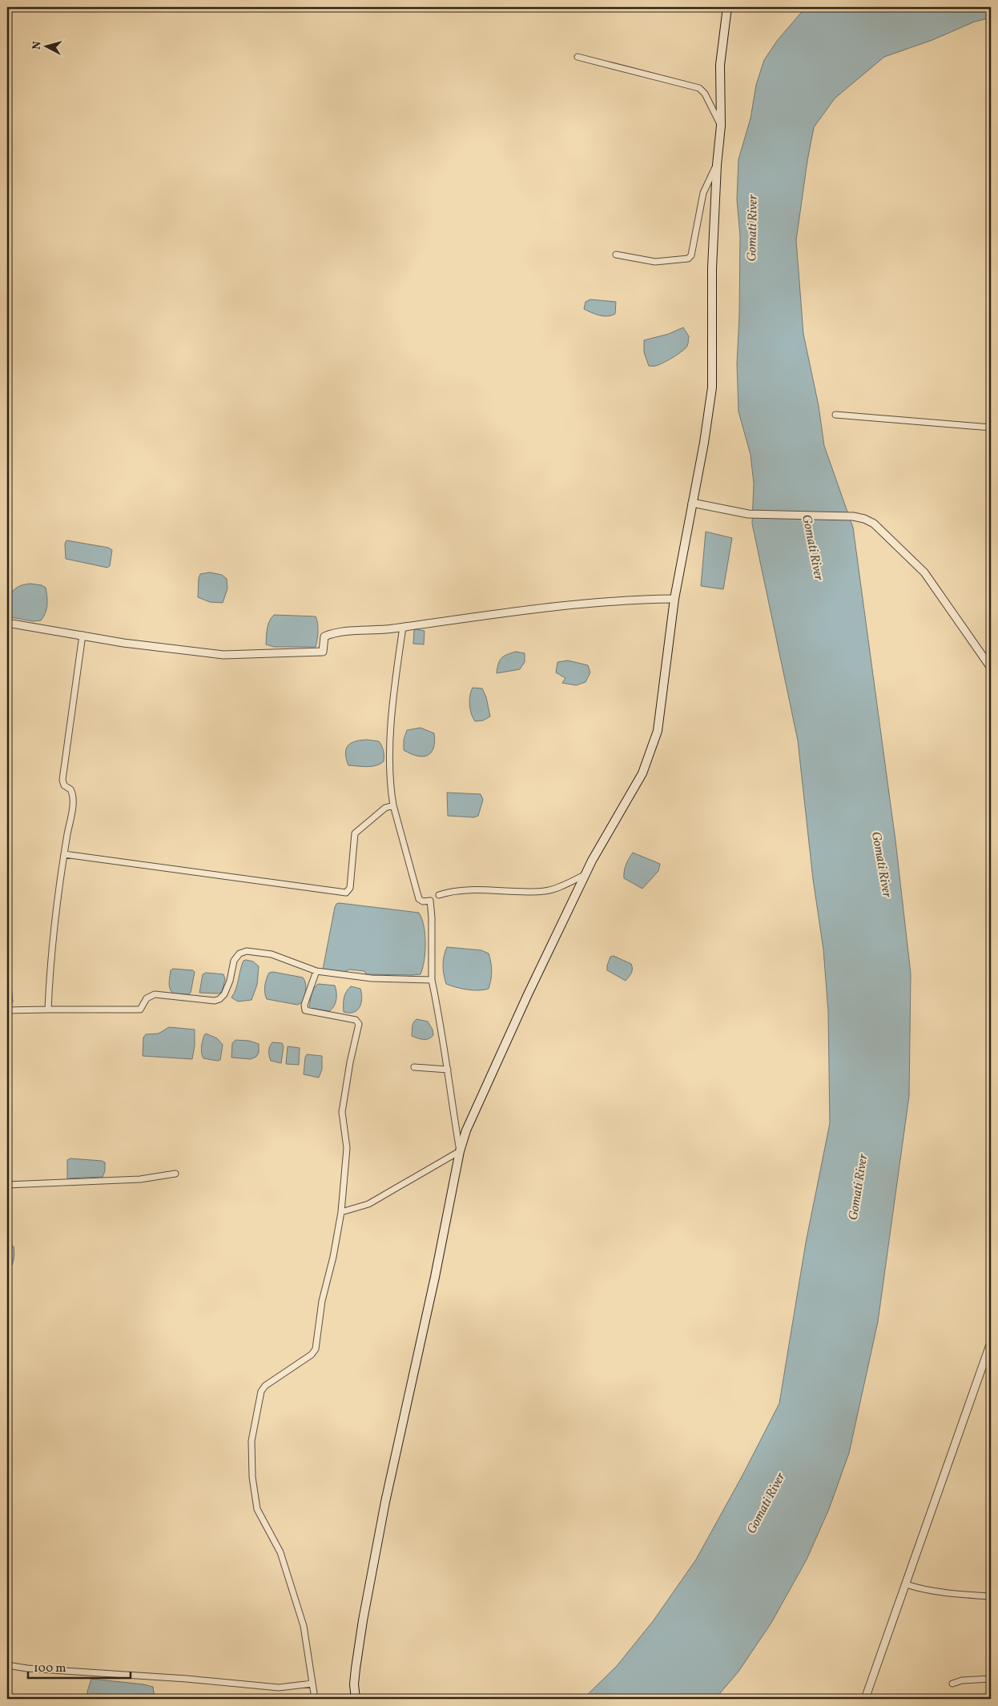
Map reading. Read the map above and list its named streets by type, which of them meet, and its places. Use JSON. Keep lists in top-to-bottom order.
{
  "water": ["Gomati River"],
  "scale_bar": "100 m",
  "north": "left"
}
